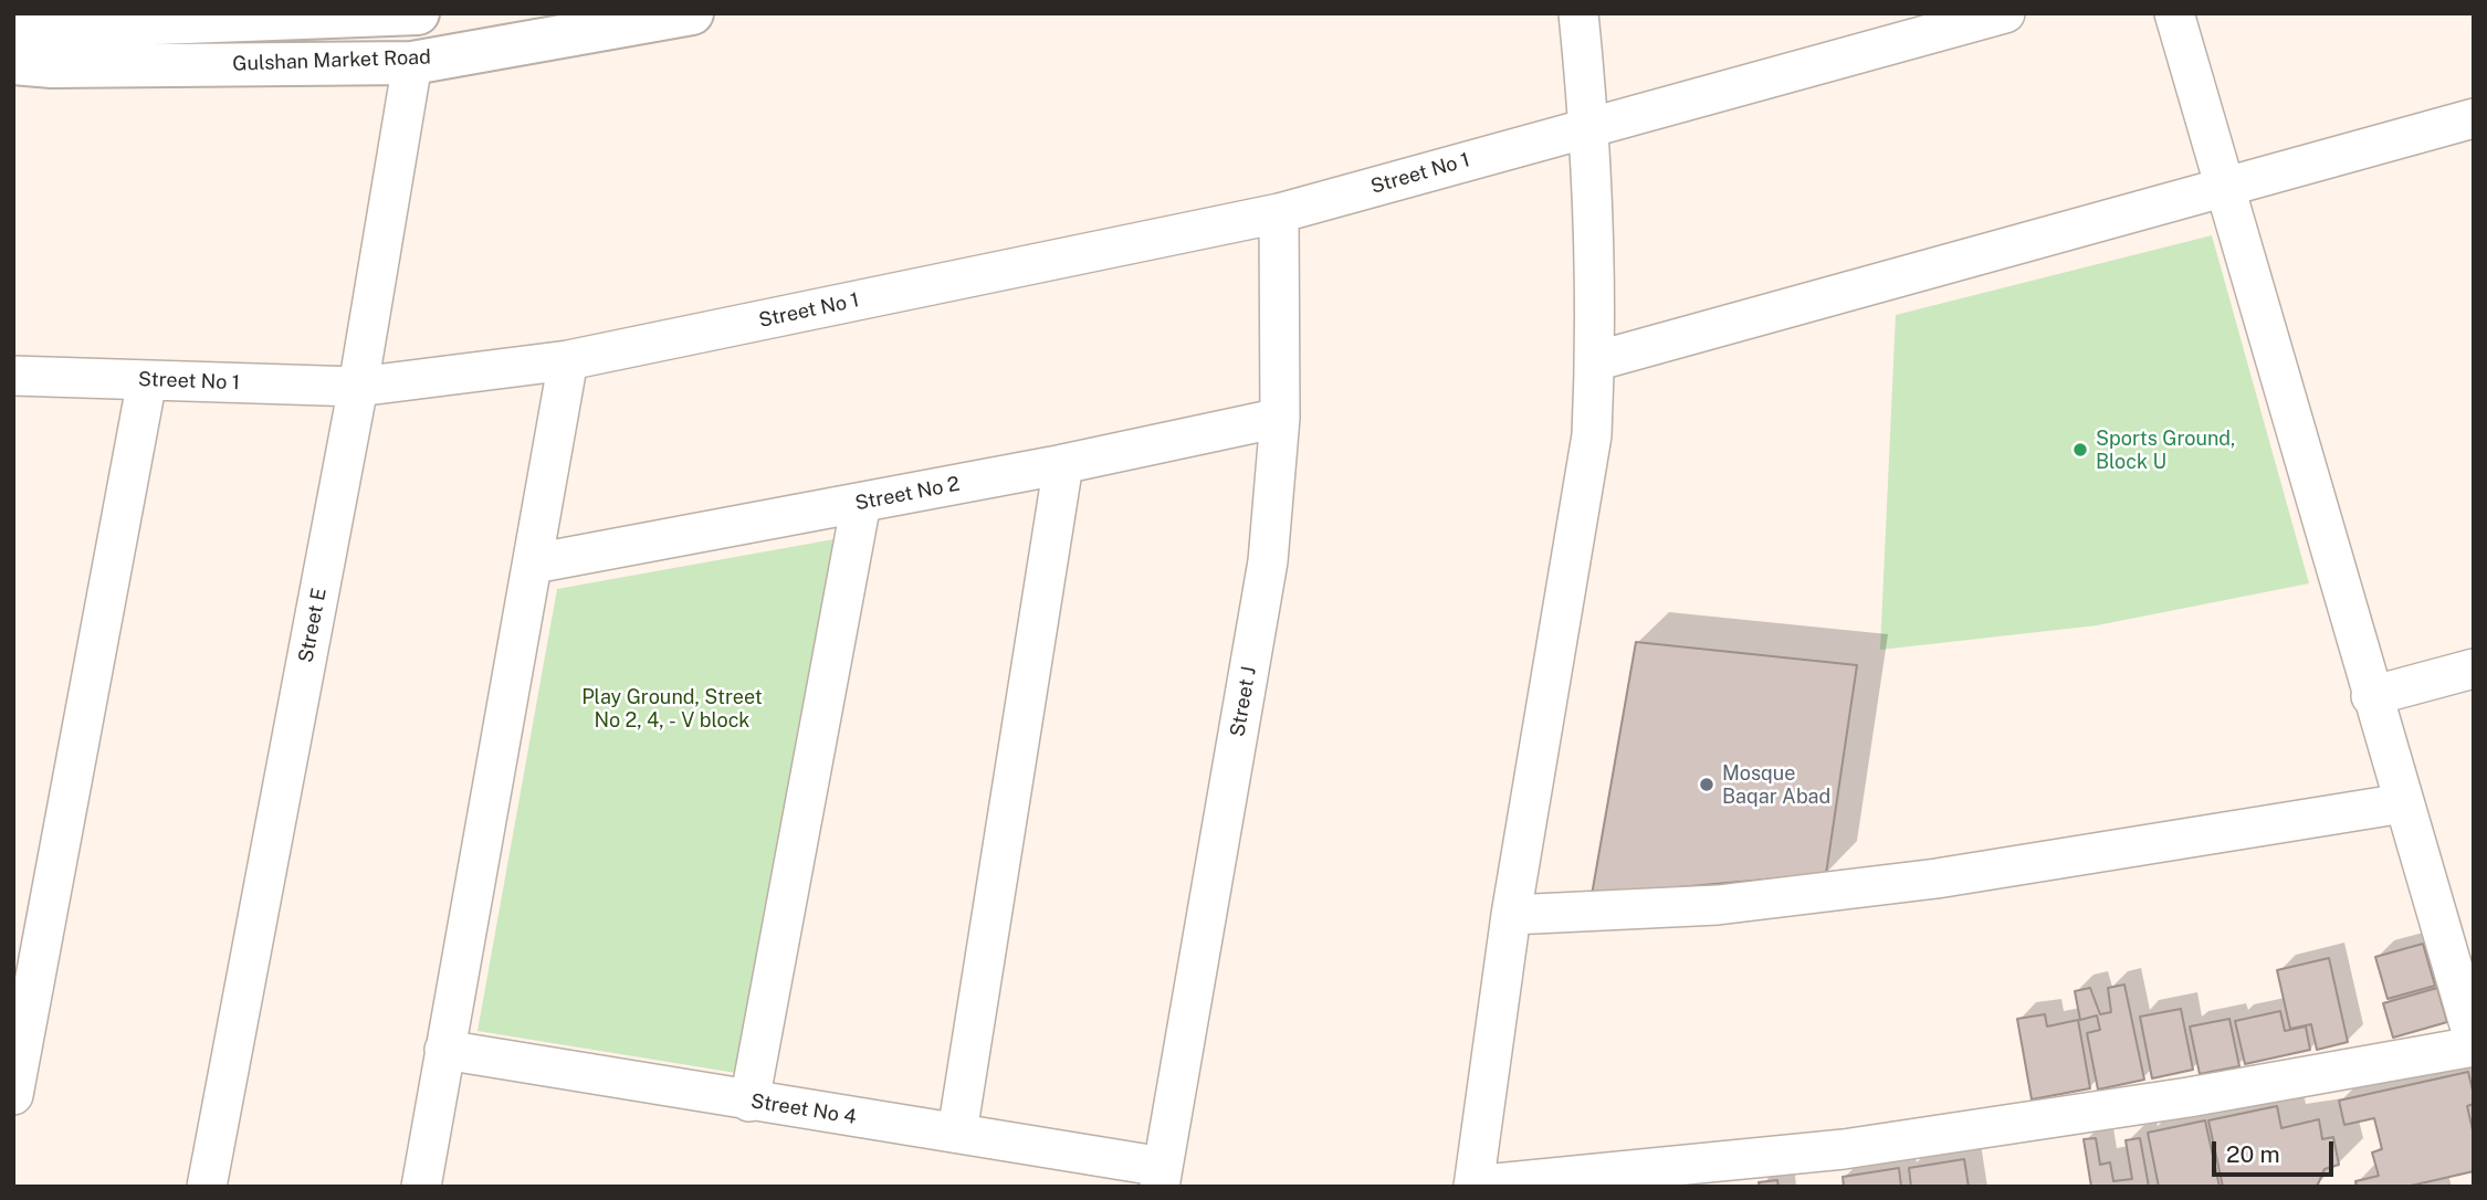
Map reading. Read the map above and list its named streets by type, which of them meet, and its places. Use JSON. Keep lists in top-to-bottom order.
{
  "streets": {
    "main road": ["Gulshan Market Road"],
    "street": [
      "Street No 1",
      "Street No 2",
      "Street E",
      "Street J",
      "Street No 4"
    ]
  },
  "crossings": [
    ["Gulshan Market Road", "Street E"],
    ["Street No 1", "Street E"],
    ["Street No 1", "Street J"],
    ["Street No 2", "Street J"],
    ["Street J", "Street No 4"]
  ],
  "parks": ["Play Ground, Street No 2, 4, - V block"],
  "places": ["Sports Ground, Block U", "Mosque Baqar Abad"],
  "scale_bar": "20 m"
}
